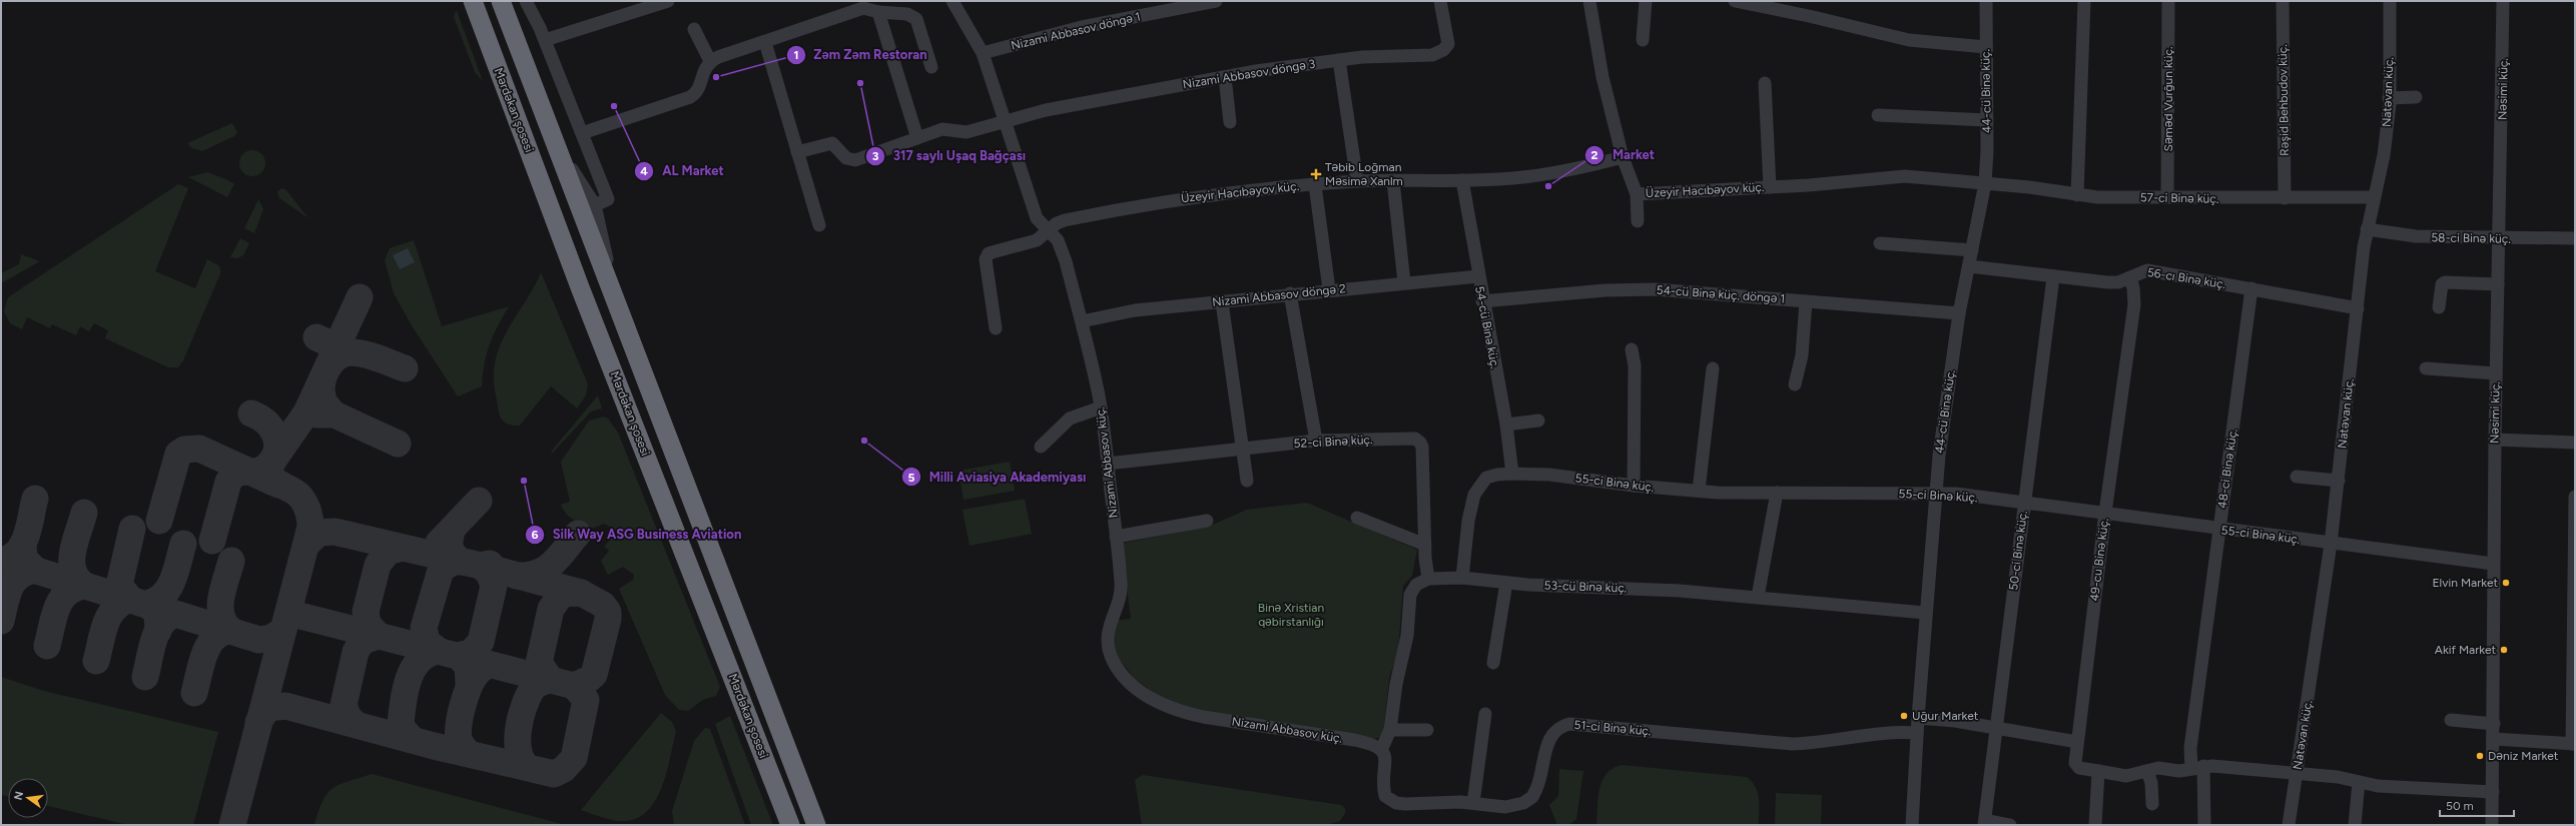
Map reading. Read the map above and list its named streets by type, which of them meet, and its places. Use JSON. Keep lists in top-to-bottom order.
{
  "streets": {
    "highway": ["Mərdəkan şosesi"],
    "street": [
      "Nizami Abbasov döngə 1",
      "Nizami Abbasov döngə 3",
      "Nəsimi küç.",
      "44-cü Binə küç.",
      "Natəvan küç.",
      "Səməd Vurğun küç.",
      "Rəşid Behbudov küç.",
      "Üzeyir Hacıbəyov küç.",
      "57-ci Binə küç.",
      "58-ci Binə küç.",
      "56-cı Binə küç.",
      "54-cü Binə küç. döngə 1",
      "Nizami Abbasov döngə 2",
      "54-cü Binə küç.",
      "52-ci Binə küç.",
      "Nizami Abbasov küç.",
      "48-ci Binə küç.",
      "55-ci Binə küç.",
      "50-ci Binə küç.",
      "49-cu Binə küç.",
      "53-cü Binə küç.",
      "51-ci Binə küç."
    ]
  },
  "crossings": [
    ["Nizami Abbasov döngə 1", "Nizami Abbasov küç."],
    ["Nizami Abbasov döngə 3", "Nizami Abbasov küç."],
    ["Nəsimi küç.", "58-ci Binə küç."],
    ["Nəsimi küç.", "55-ci Binə küç."],
    ["44-cü Binə küç.", "Üzeyir Hacıbəyov küç."],
    ["44-cü Binə küç.", "57-ci Binə küç."],
    ["44-cü Binə küç.", "56-cı Binə küç."],
    ["44-cü Binə küç.", "54-cü Binə küç. döngə 1"],
    ["44-cü Binə küç.", "55-ci Binə küç."],
    ["44-cü Binə küç.", "53-cü Binə küç."],
    ["44-cü Binə küç.", "51-ci Binə küç."],
    ["Natəvan küç.", "57-ci Binə küç."],
    ["Natəvan küç.", "58-ci Binə küç."],
    ["Natəvan küç.", "56-cı Binə küç."],
    ["Natəvan küç.", "55-ci Binə küç."],
    ["Səməd Vurğun küç.", "57-ci Binə küç."],
    ["Rəşid Behbudov küç.", "57-ci Binə küç."],
    ["Üzeyir Hacıbəyov küç.", "57-ci Binə küç."],
    ["Üzeyir Hacıbəyov küç.", "54-cü Binə küç."],
    ["Üzeyir Hacıbəyov küç.", "Nizami Abbasov küç."],
    ["56-cı Binə küç.", "48-ci Binə küç."],
    ["56-cı Binə küç.", "50-ci Binə küç."],
    ["56-cı Binə küç.", "49-cu Binə küç."],
    ["54-cü Binə küç. döngə 1", "54-cü Binə küç."],
    ["Nizami Abbasov döngə 2", "54-cü Binə küç."],
    ["Nizami Abbasov döngə 2", "Nizami Abbasov küç."],
    ["54-cü Binə küç.", "55-ci Binə küç."],
    ["52-ci Binə küç.", "Nizami Abbasov küç."],
    ["52-ci Binə küç.", "53-cü Binə küç."],
    ["Nizami Abbasov küç.", "51-ci Binə küç."],
    ["48-ci Binə küç.", "55-ci Binə küç."],
    ["55-ci Binə küç.", "50-ci Binə küç."],
    ["55-ci Binə küç.", "49-cu Binə küç."],
    ["55-ci Binə küç.", "53-cü Binə küç."]
  ],
  "parks": ["Binə Xristian qəbirstanlığı"],
  "places": {
    "other": [
      "Zəm Zəm Restoran",
      "317 saylı Uşaq Bağçası",
      "AL Market",
      "Market",
      "Milli Aviasiya Akademiyası",
      "Silk Way ASG Business Aviation",
      "Elvin Market",
      "Akif Market",
      "Uğur Market",
      "Dəniz Market"
    ],
    "health": ["Təbib Loğman Məsimə Xanlm"]
  },
  "scale_bar": "50 m",
  "north": "left"
}
